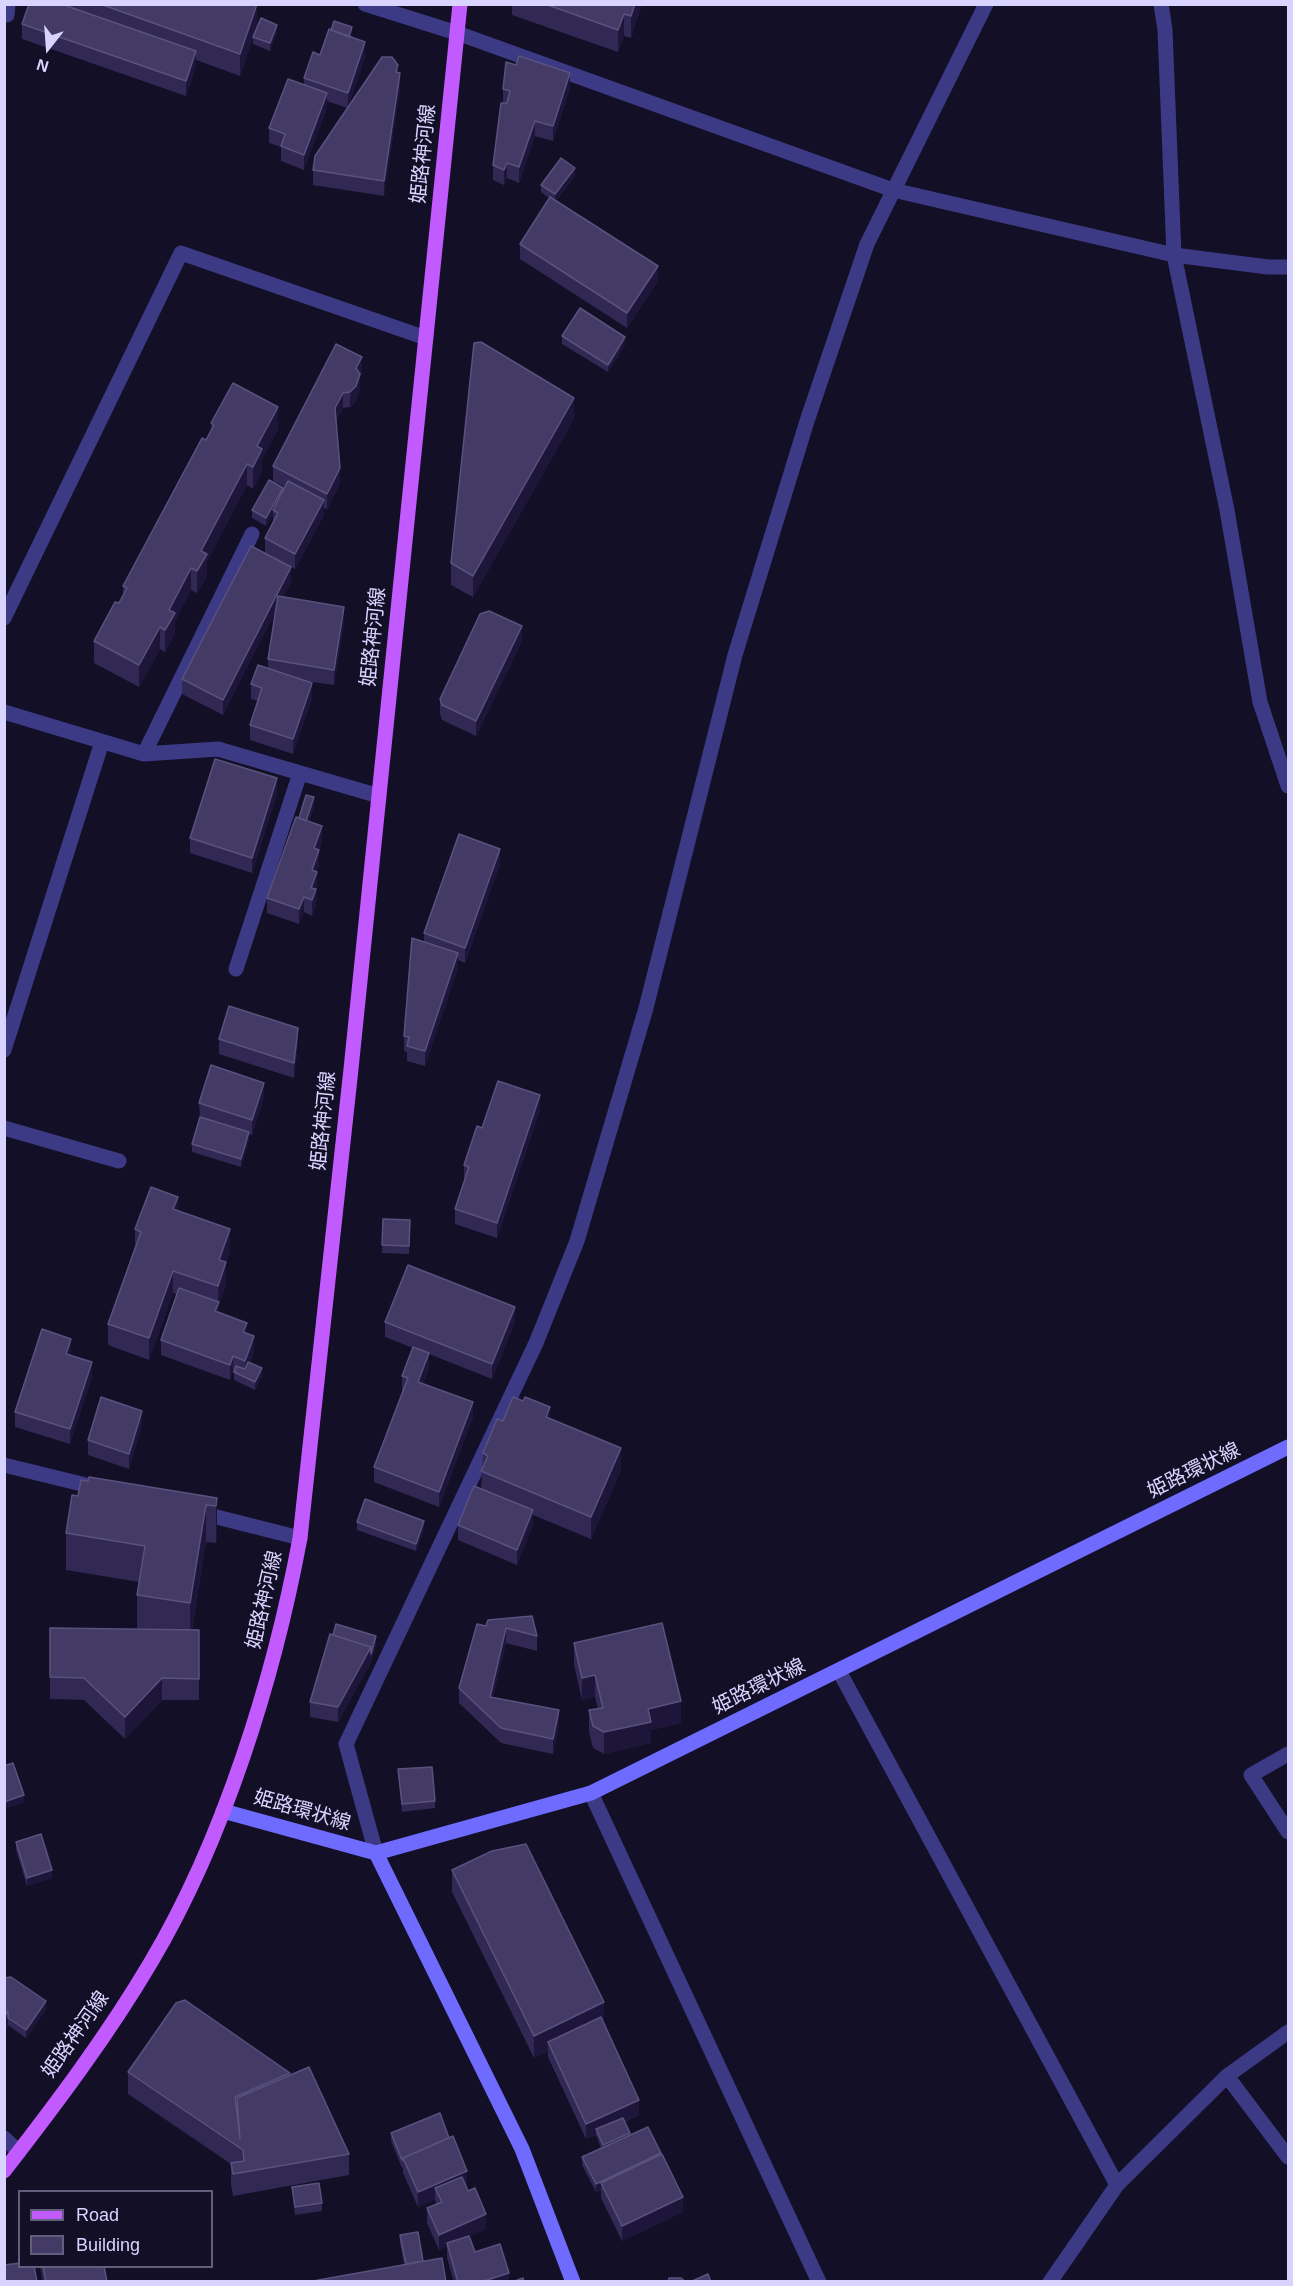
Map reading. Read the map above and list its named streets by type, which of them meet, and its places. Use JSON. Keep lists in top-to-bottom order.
{
  "streets": {
    "main road": ["姫路神河線", "姫路環状線"]
  },
  "crossings": [
    ["姫路神河線", "姫路環状線"]
  ],
  "legend": ["Road", "Building"],
  "north": "bottom"
}
